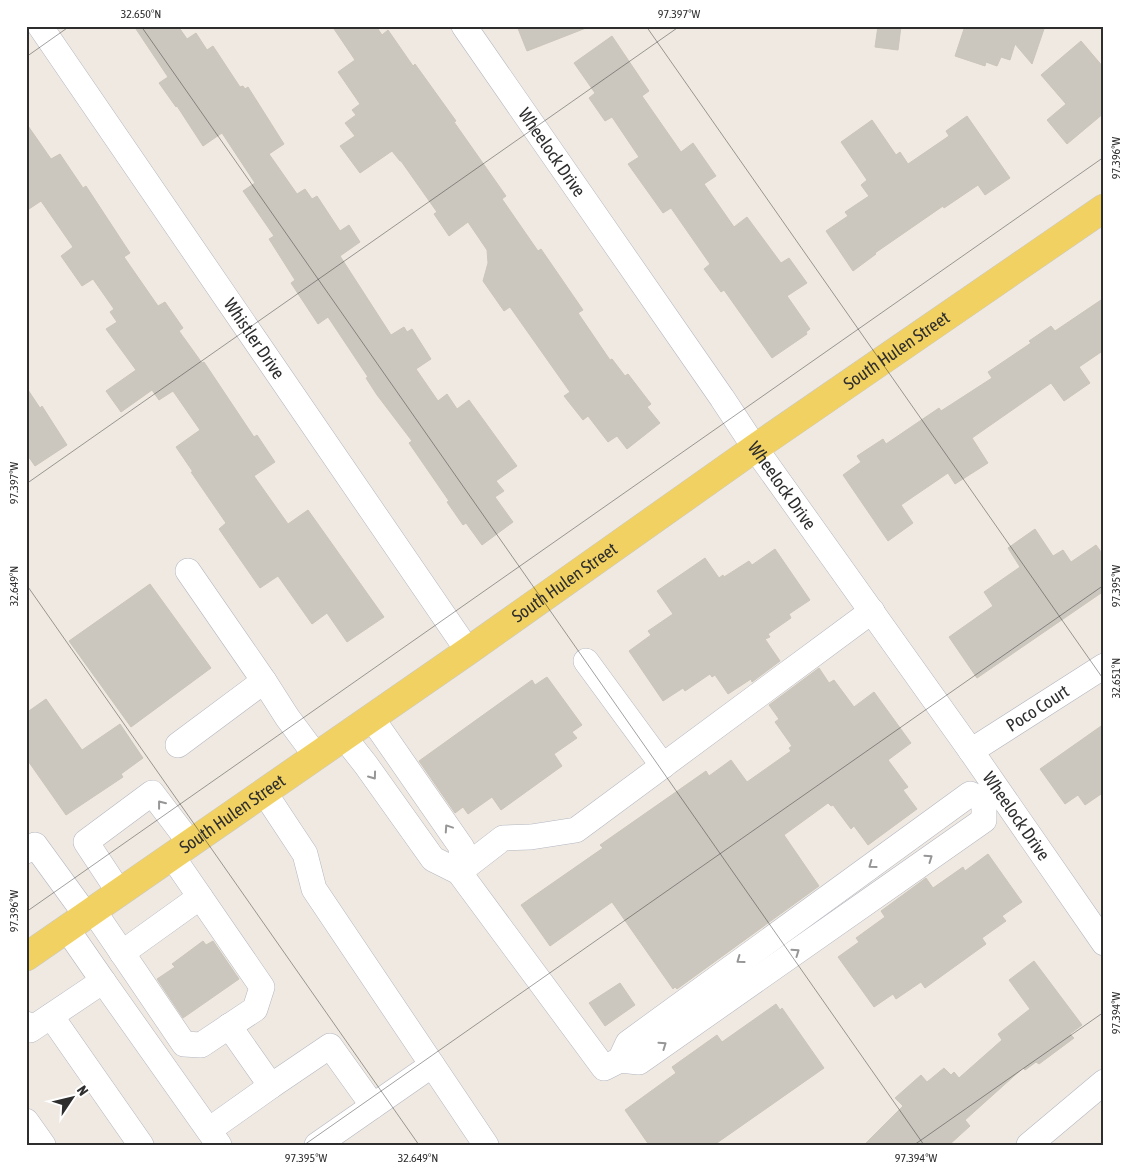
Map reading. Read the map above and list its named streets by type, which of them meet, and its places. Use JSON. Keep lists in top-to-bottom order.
{
  "streets": {
    "main road": ["South Hulen Street"],
    "street": ["Wheelock Drive", "Whistler Drive", "Poco Court"]
  },
  "crossings": [
    ["Wheelock Drive", "South Hulen Street"],
    ["Wheelock Drive", "Poco Court"],
    ["Whistler Drive", "South Hulen Street"]
  ],
  "north": "top right",
  "coordinates": [
    "32.650°N",
    "97.397°W",
    "97.396°W",
    "97.395°W",
    "32.649°N",
    "32.651°N",
    "97.394°W"
  ]
}
